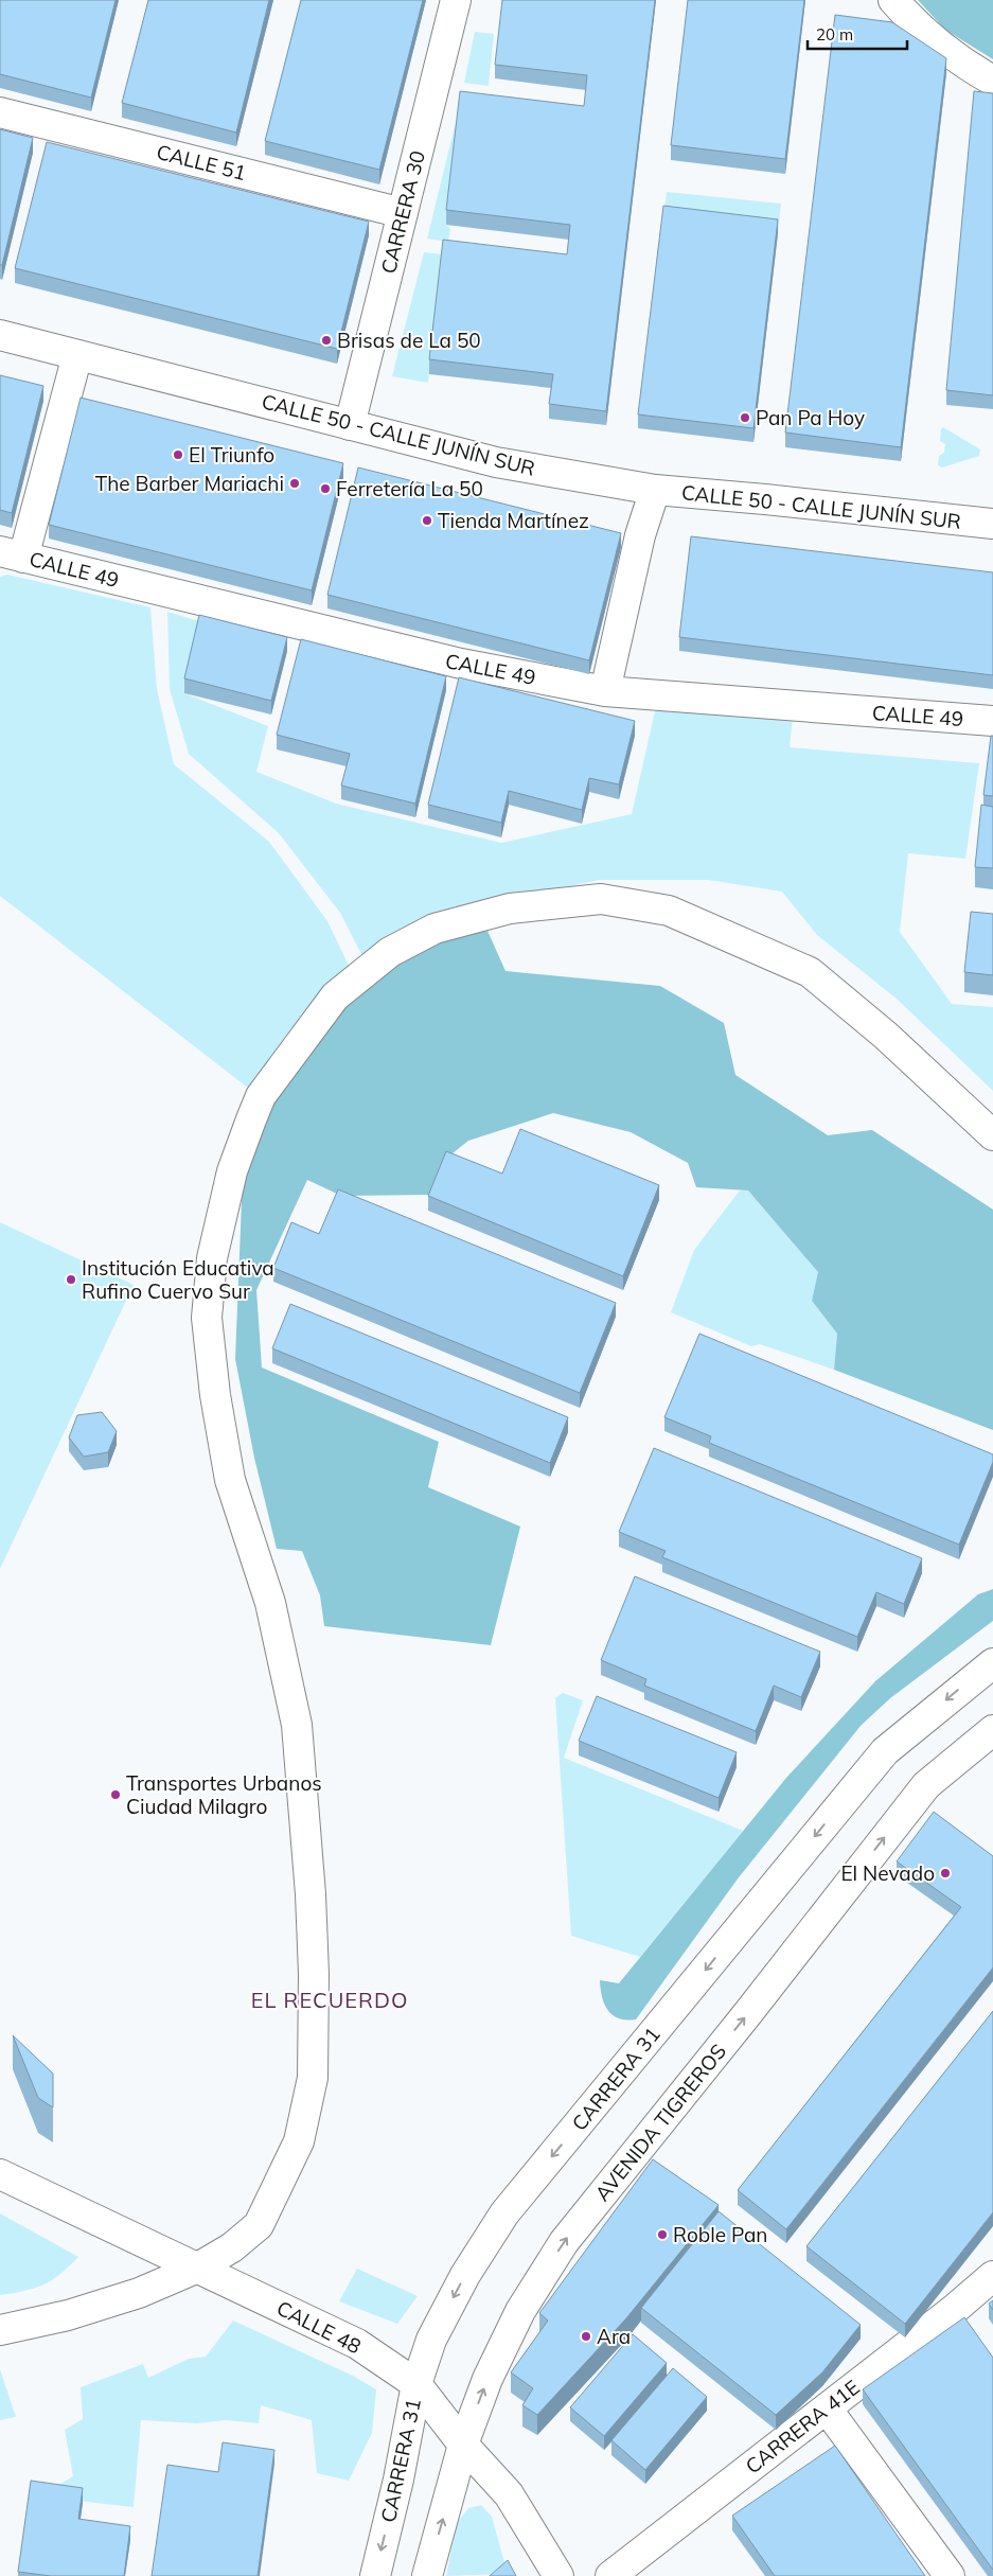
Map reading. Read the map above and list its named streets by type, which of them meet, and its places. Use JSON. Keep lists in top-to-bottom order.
{
  "streets": {
    "street": [
      "CALLE 51",
      "CARRERA 30",
      "CALLE 50 - CALLE JUNÍN SUR",
      "CALLE 49",
      "CARRERA 31",
      "AVENIDA TIGREROS",
      "CALLE 48",
      "CARRERA 41E"
    ]
  },
  "crossings": [
    ["CALLE 51", "CARRERA 30"],
    ["CARRERA 30", "CALLE 50 - CALLE JUNÍN SUR"],
    ["CARRERA 31", "CALLE 48"],
    ["AVENIDA TIGREROS", "CALLE 48"]
  ],
  "one_way": ["CARRERA 31", "AVENIDA TIGREROS"],
  "districts": ["EL RECUERDO"],
  "places": [
    "Brisas de La 50",
    "Pan Pa Hoy",
    "El Triunfo",
    "The Barber Mariachi",
    "Ferretería La 50",
    "Tienda Martínez",
    "Institución Educativa Rufino Cuervo Sur",
    "Transportes Urbanos Ciudad Milagro",
    "El Nevado",
    "Roble Pan",
    "Ara"
  ],
  "scale_bar": "20 m"
}
